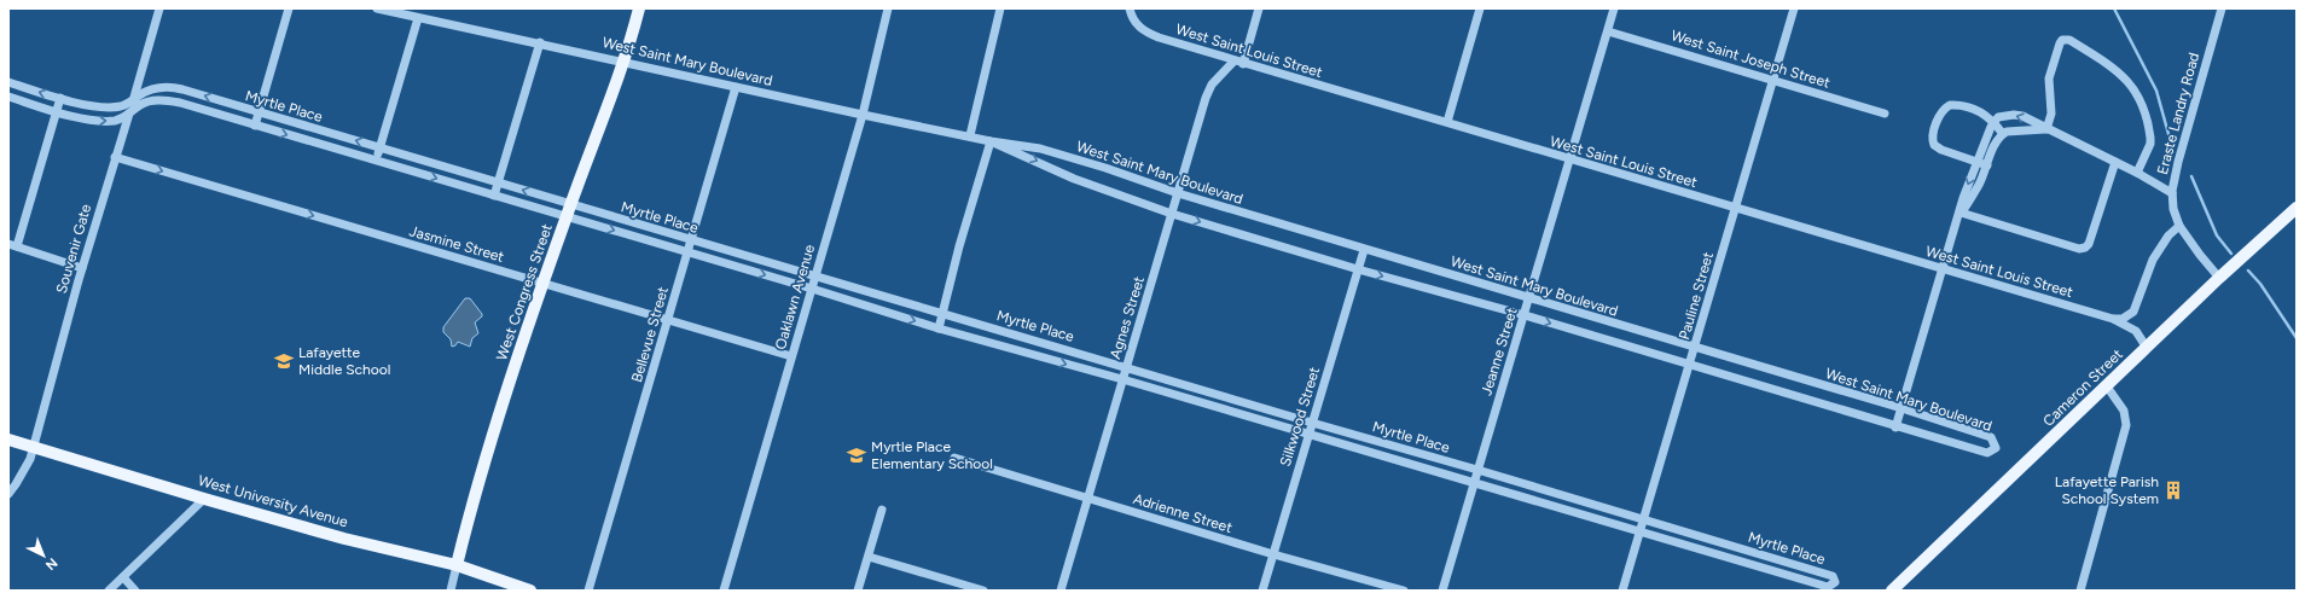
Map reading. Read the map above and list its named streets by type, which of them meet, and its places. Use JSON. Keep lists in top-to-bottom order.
{
  "streets": {
    "main road": ["West Congress Street", "Cameron Street", "West University Avenue"],
    "street": [
      "West Saint Louis Street",
      "West Saint Joseph Street",
      "West Saint Mary Boulevard",
      "Myrtle Place",
      "Eraste Landry Road",
      "Jasmine Street",
      "Souvenir Gate",
      "Pauline Street",
      "Oaklawn Avenue",
      "Agnes Street",
      "Bellevue Street",
      "Jeanne Street",
      "Silkwood Street",
      "Adrienne Street"
    ]
  },
  "crossings": [
    ["West Saint Louis Street", "Pauline Street"],
    ["West Saint Louis Street", "Agnes Street"],
    ["West Saint Louis Street", "Jeanne Street"],
    ["West Saint Joseph Street", "Pauline Street"],
    ["West Saint Joseph Street", "Jeanne Street"],
    ["West Saint Mary Boulevard", "West Congress Street"],
    ["West Saint Mary Boulevard", "Pauline Street"],
    ["West Saint Mary Boulevard", "Oaklawn Avenue"],
    ["West Saint Mary Boulevard", "Agnes Street"],
    ["West Saint Mary Boulevard", "Bellevue Street"],
    ["West Saint Mary Boulevard", "Jeanne Street"],
    ["West Saint Mary Boulevard", "Silkwood Street"],
    ["Myrtle Place", "Souvenir Gate"],
    ["Myrtle Place", "West Congress Street"],
    ["Myrtle Place", "Pauline Street"],
    ["Myrtle Place", "Oaklawn Avenue"],
    ["Myrtle Place", "Agnes Street"],
    ["Myrtle Place", "Bellevue Street"],
    ["Myrtle Place", "Jeanne Street"],
    ["Myrtle Place", "Silkwood Street"],
    ["Eraste Landry Road", "Cameron Street"],
    ["Jasmine Street", "Souvenir Gate"],
    ["Jasmine Street", "West Congress Street"],
    ["Jasmine Street", "Oaklawn Avenue"],
    ["Jasmine Street", "Bellevue Street"],
    ["Souvenir Gate", "West University Avenue"],
    ["West Congress Street", "West University Avenue"],
    ["Agnes Street", "Adrienne Street"],
    ["Silkwood Street", "Adrienne Street"]
  ],
  "one_way": ["Jasmine Street"],
  "places": {
    "school or university": ["Lafayette Middle School", "Myrtle Place Elementary School"],
    "building": ["Lafayette Parish School System"]
  },
  "north": "bottom right"
}
